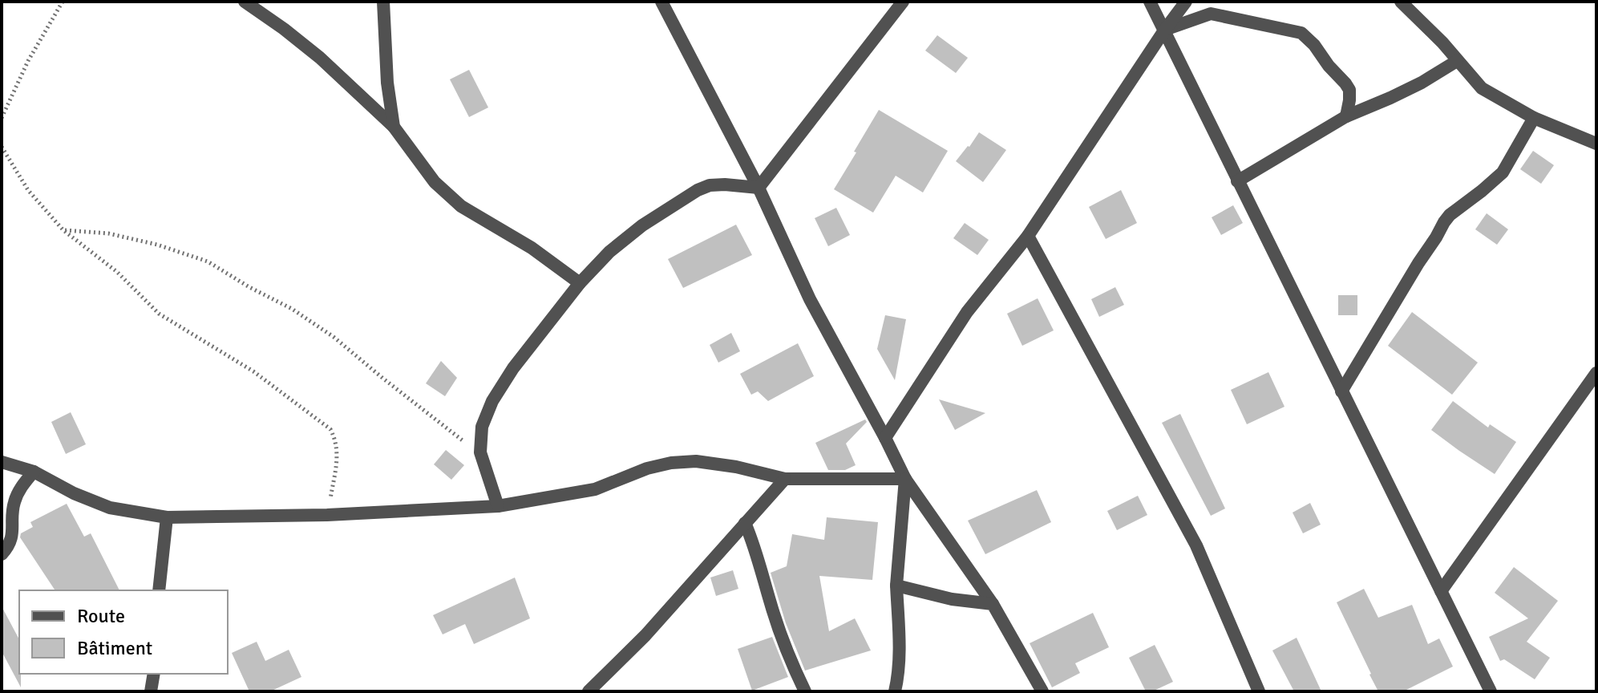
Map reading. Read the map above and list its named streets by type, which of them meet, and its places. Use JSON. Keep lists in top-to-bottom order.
{
  "legend": ["Route", "Bâtiment"]
}
